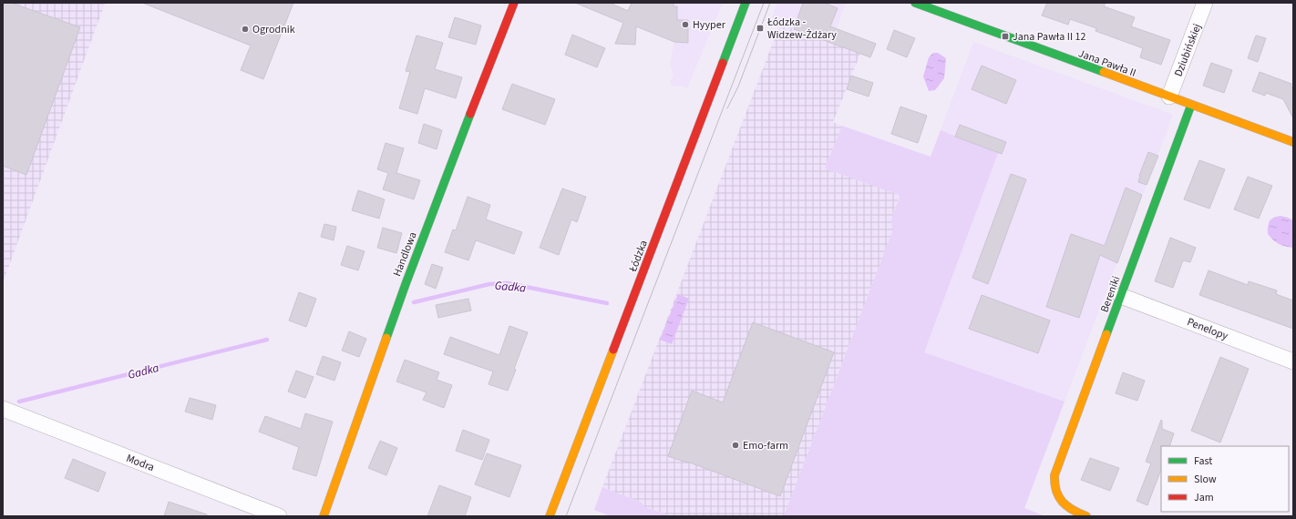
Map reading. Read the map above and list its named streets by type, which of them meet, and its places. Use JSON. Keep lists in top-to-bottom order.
{
  "streets": {
    "street": [
      "Dziubińskiej",
      "Jana Pawła II",
      "Handlowa",
      "Łódzka",
      "Bereniki",
      "Penelopy",
      "Modra"
    ]
  },
  "crossings": [
    ["Dziubińskiej", "Jana Pawła II"],
    ["Jana Pawła II", "Bereniki"],
    ["Bereniki", "Penelopy"]
  ],
  "water": ["Gadka"],
  "places": {
    "other": ["Hyyper", "Ogrodnik", "Emo-farm"],
    "transit": ["Łódzka - Widzew-Żdżary", "Jana Pawła II 12"]
  },
  "legend": ["Fast", "Slow", "Jam"]
}
